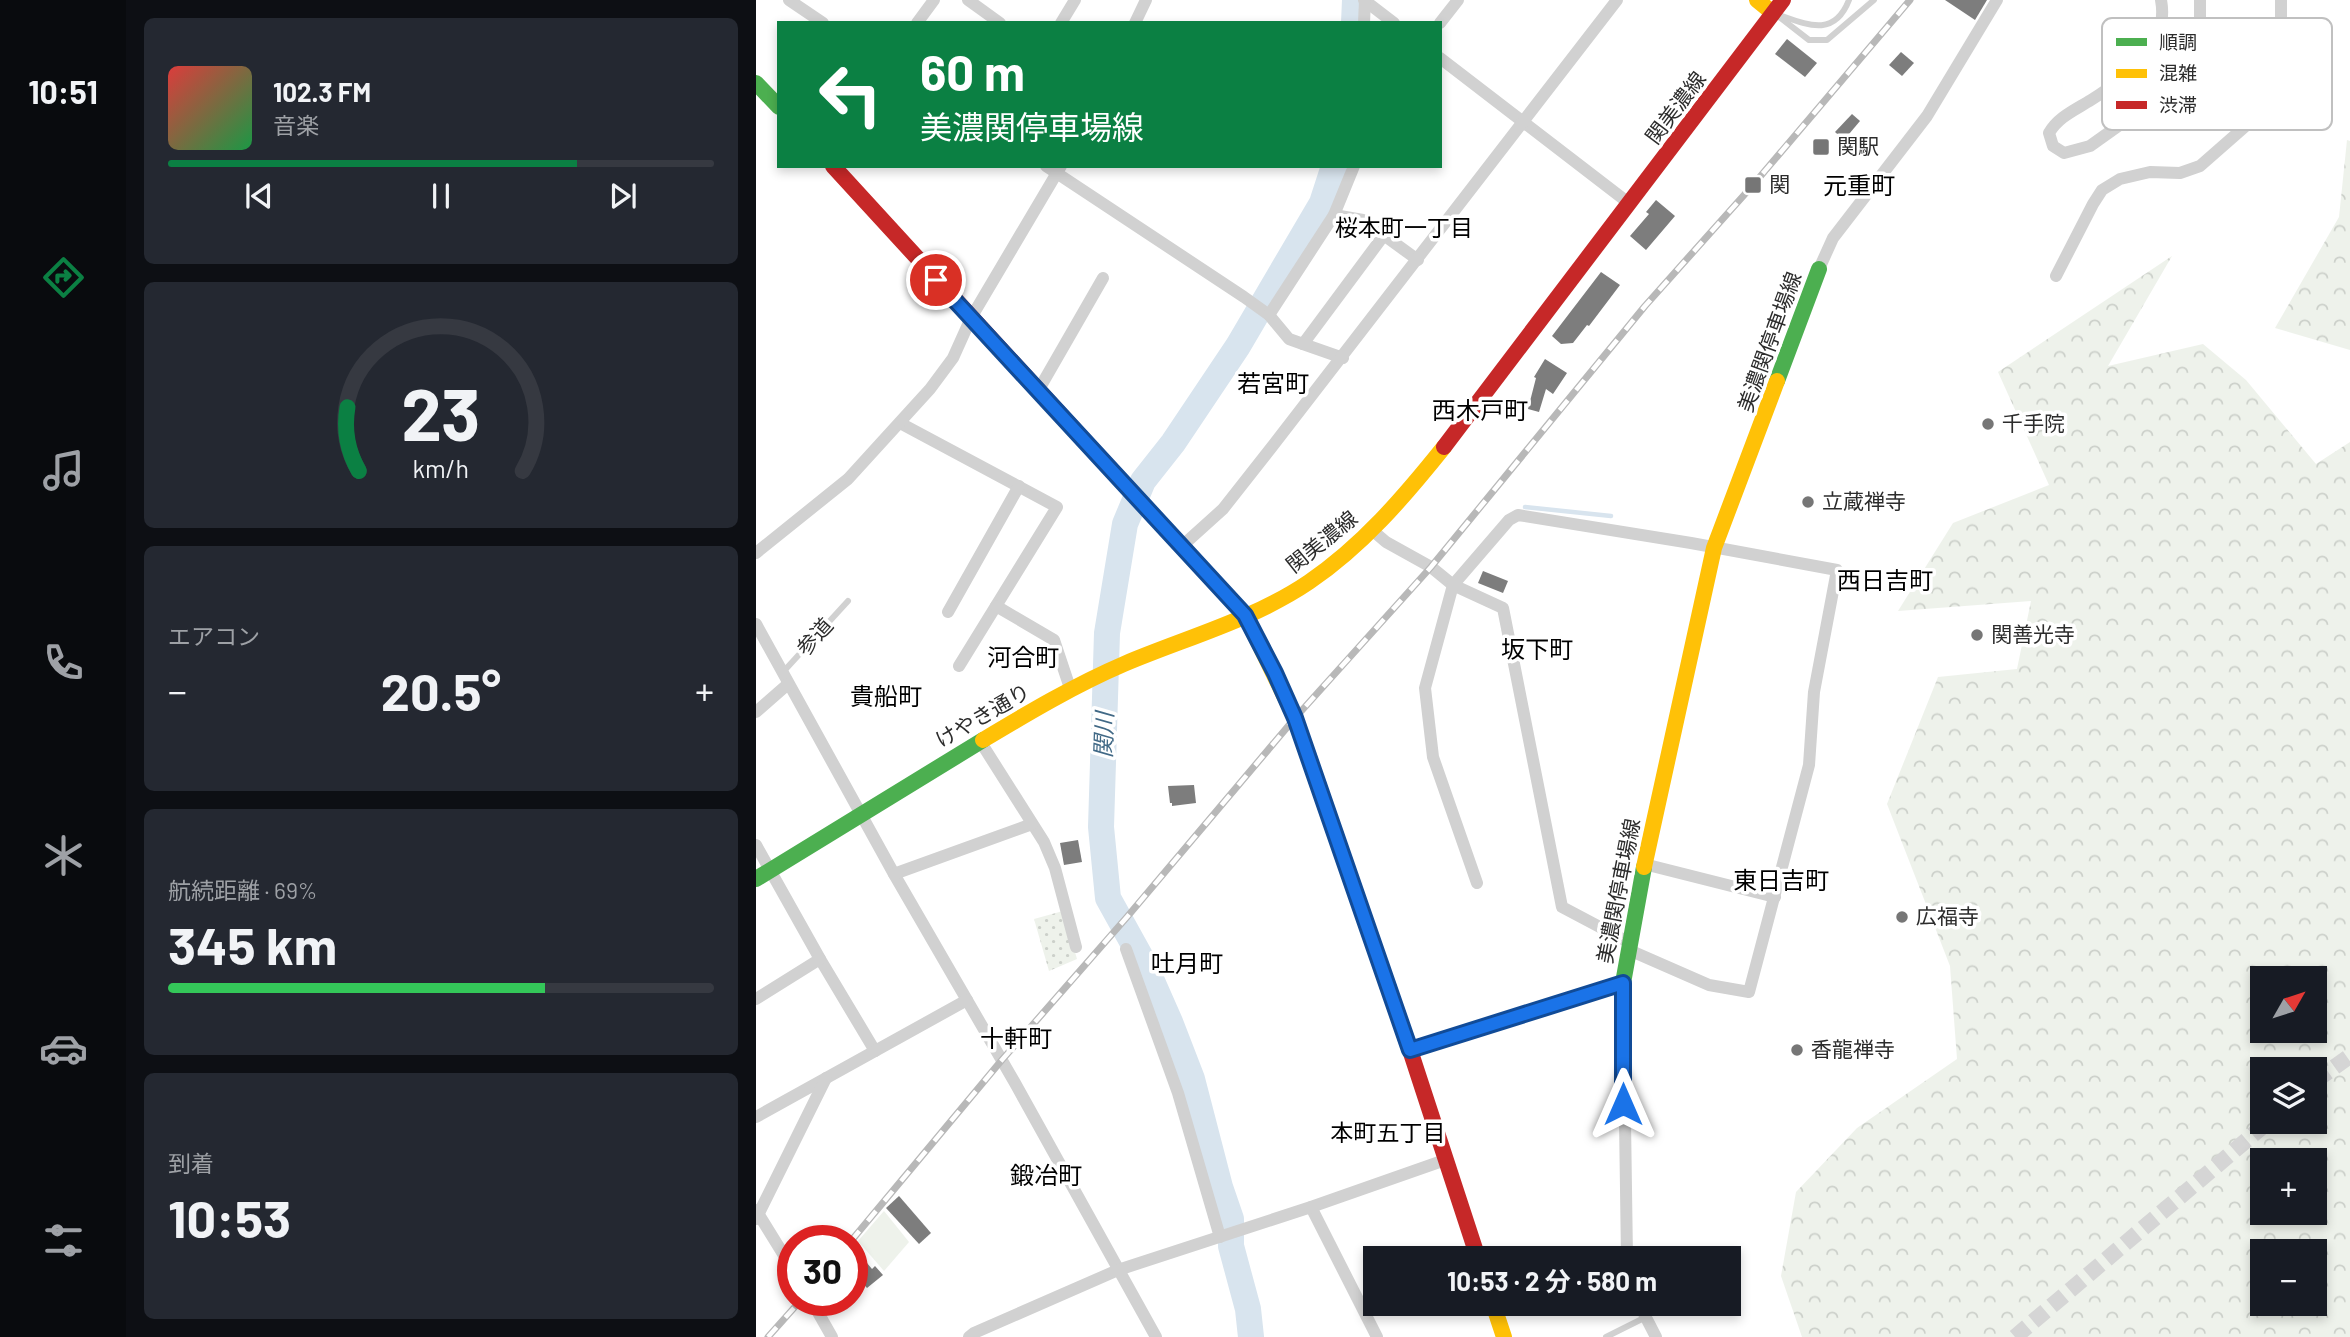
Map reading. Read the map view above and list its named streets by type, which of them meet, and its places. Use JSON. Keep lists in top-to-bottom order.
{
  "streets": {
    "main road": ["関美濃線", "美濃関停車場線", "けやき通り"],
    "lane": ["参道"]
  },
  "crossings": [
    ["関美濃線", "けやき通り"]
  ],
  "districts": [
    "元重町",
    "桜本町一丁目",
    "若宮町",
    "西木戸町",
    "西日吉町",
    "坂下町",
    "河合町",
    "貴船町",
    "東日吉町",
    "吐月町",
    "十軒町",
    "本町五丁目",
    "鍛冶町"
  ],
  "water": ["関川"],
  "places": {
    "transit": ["関駅", "関"],
    "other": [
      "千手院",
      "立蔵禅寺",
      "関善光寺",
      "広福寺",
      "香龍禅寺"
    ]
  },
  "legend": ["順調", "混雑", "渋滞"],
  "north": "top right",
  "page": {
    "tabs": "10:51",
    "turn": ["60 m", "美濃関停車場線"],
    "song": ["102.3 FM", "音楽"],
    "tile": [
      "エアコン",
      ["航続距離 · 69%", "345 km"],
      ["到着", "10:53"]
    ],
    "heat": ["−", "20.5°", "+"],
    "map_buttons": ["+", "−"],
    "limit": "30",
    "trip": "10:53 · 2 分 · 580 m",
    "gauge": ["23", "km/h"]
  }
}
